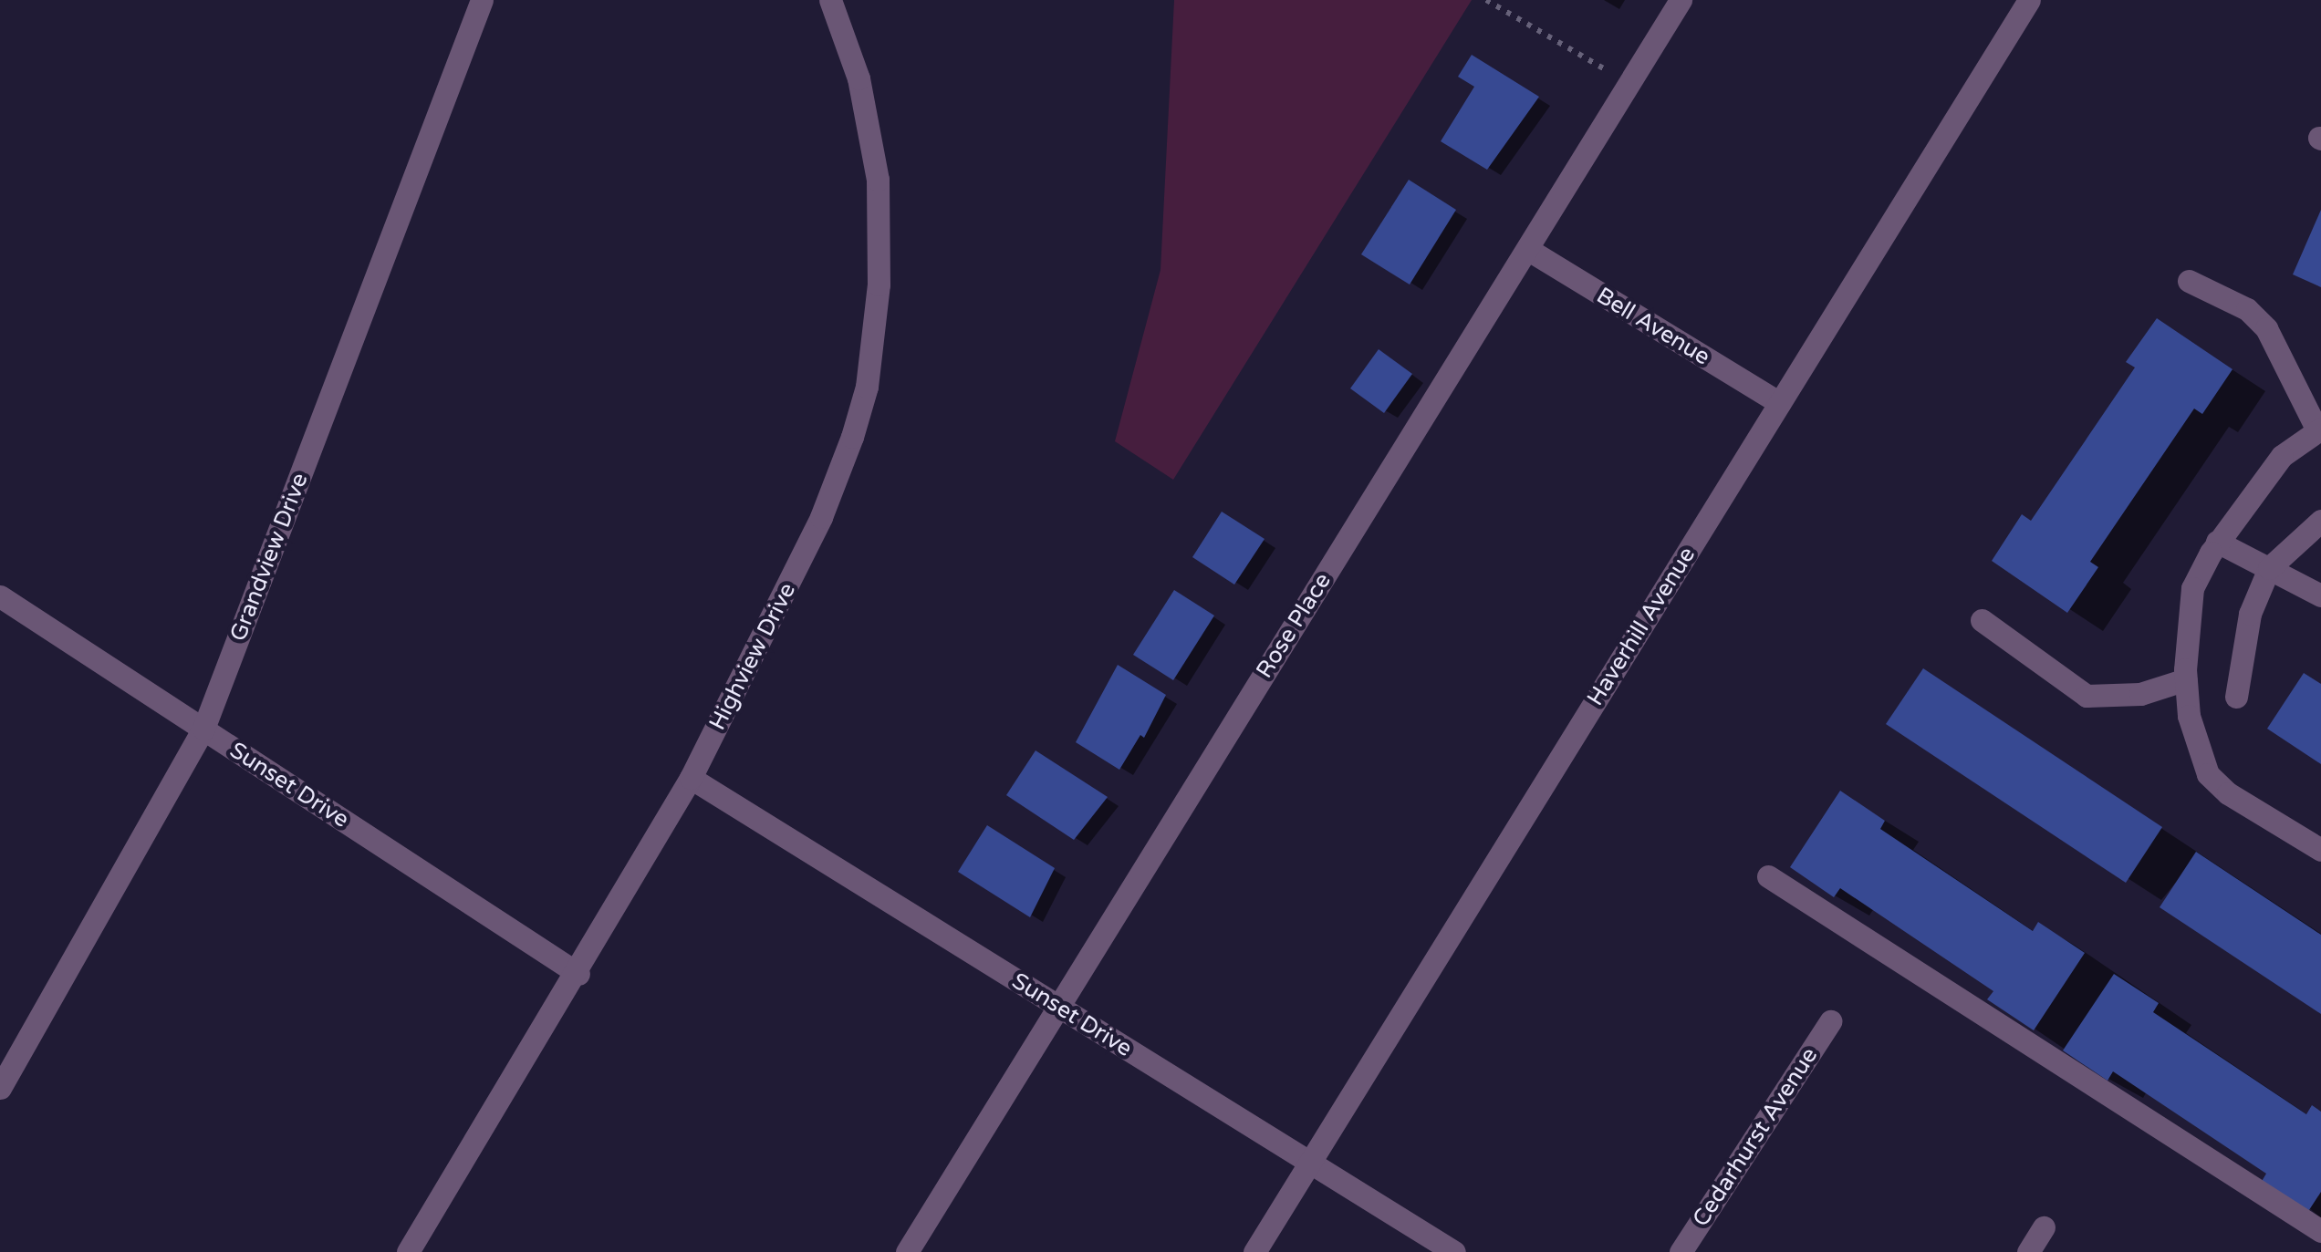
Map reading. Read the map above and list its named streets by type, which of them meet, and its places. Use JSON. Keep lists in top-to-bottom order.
{
  "streets": {
    "street": [
      "Bell Avenue",
      "Grandview Drive",
      "Rose Place",
      "Haverhill Avenue",
      "Highview Drive",
      "Sunset Drive",
      "Cedarhurst Avenue"
    ]
  },
  "crossings": [
    ["Bell Avenue", "Rose Place"],
    ["Bell Avenue", "Haverhill Avenue"],
    ["Grandview Drive", "Sunset Drive"],
    ["Rose Place", "Sunset Drive"],
    ["Haverhill Avenue", "Sunset Drive"],
    ["Highview Drive", "Sunset Drive"]
  ]
}
